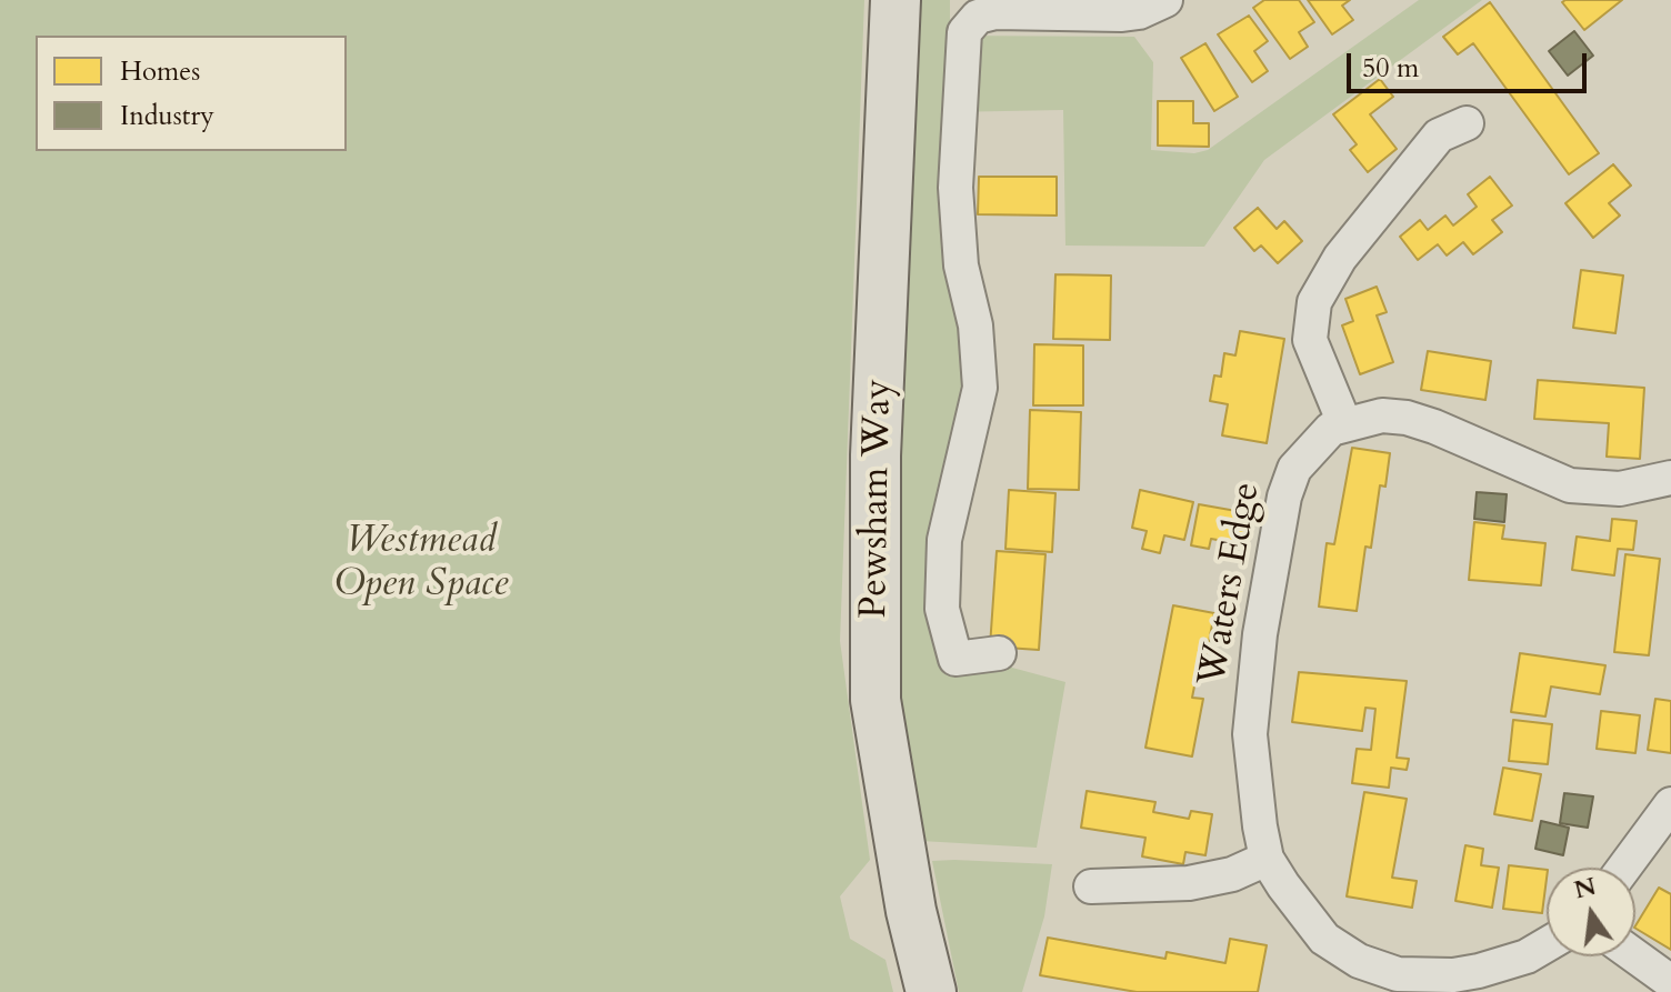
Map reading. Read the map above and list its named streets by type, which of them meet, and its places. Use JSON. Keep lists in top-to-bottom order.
{
  "streets": {
    "main road": ["Pewsham Way"],
    "street": ["Waters Edge"]
  },
  "parks": ["Westmead Open Space"],
  "legend": ["Homes", "Industry"],
  "scale_bar": "50 m",
  "north": "top"
}
